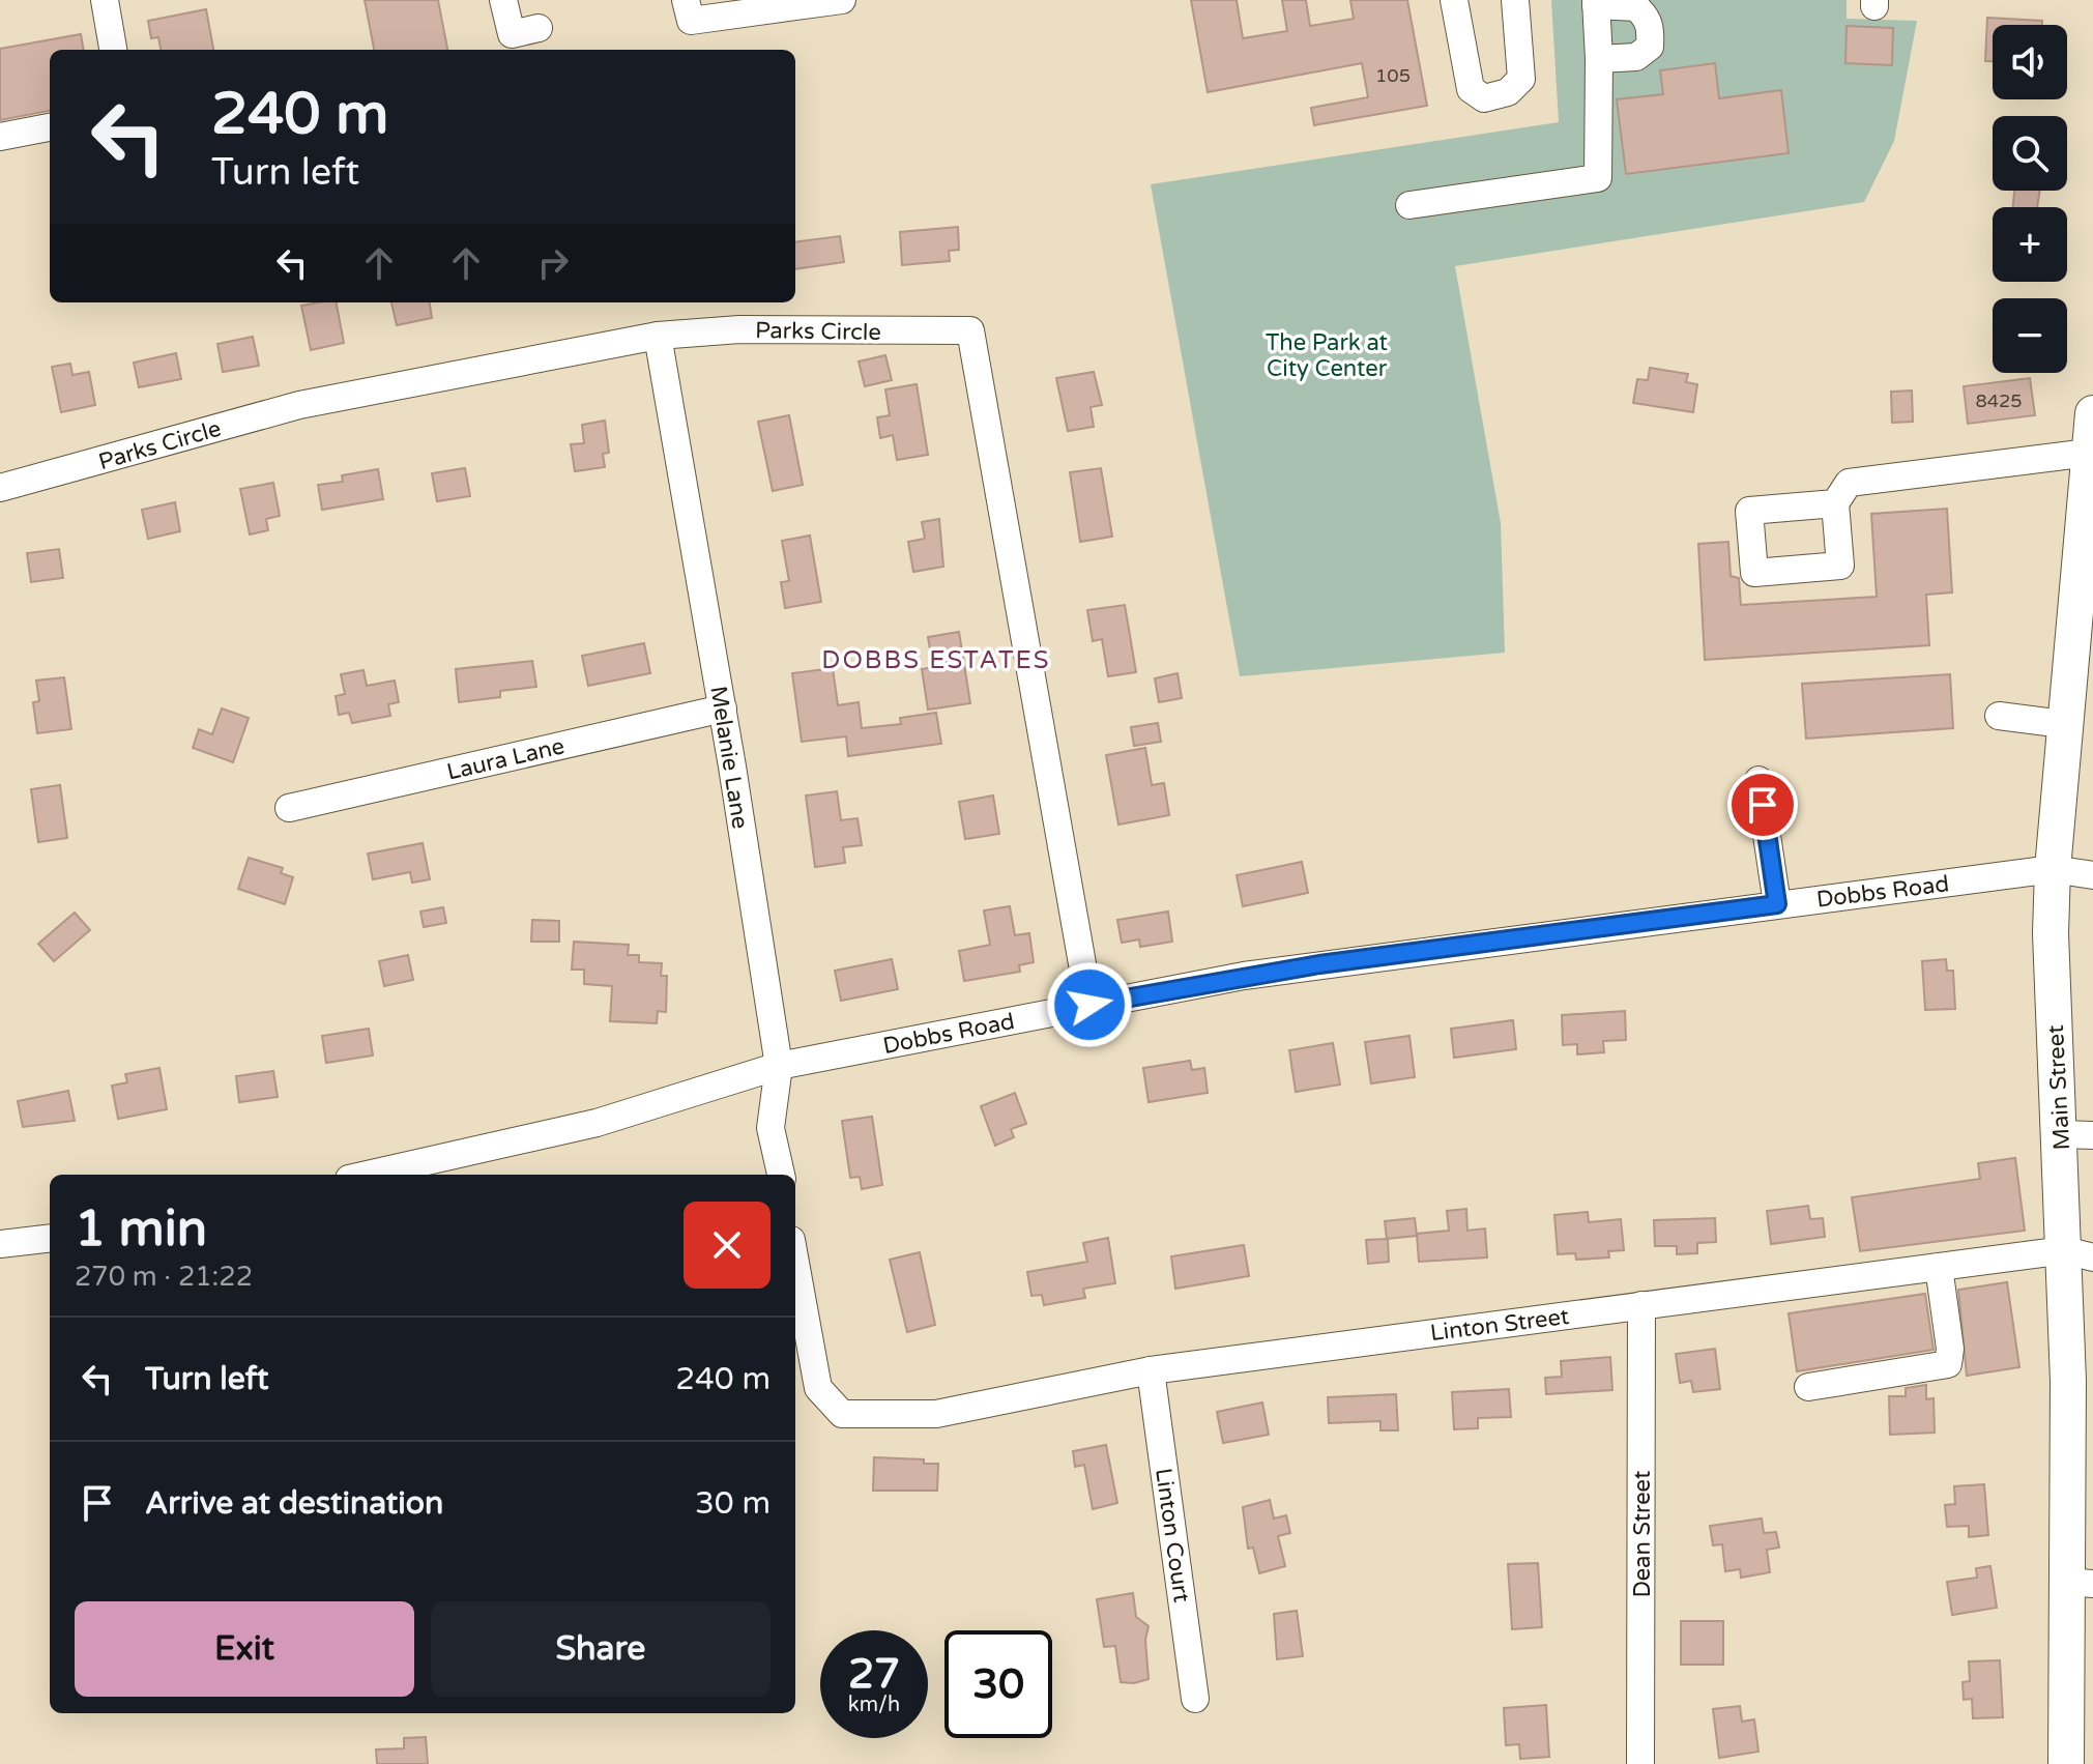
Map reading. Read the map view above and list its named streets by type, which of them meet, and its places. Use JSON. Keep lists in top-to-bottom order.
{
  "streets": {
    "main road": ["Main Street"],
    "street": [
      "Parks Circle",
      "Melanie Lane",
      "Laura Lane",
      "Dobbs Road",
      "Linton Street",
      "Dean Street",
      "Linton Court"
    ]
  },
  "crossings": [
    ["Parks Circle", "Melanie Lane"],
    ["Parks Circle", "Dobbs Road"],
    ["Melanie Lane", "Laura Lane"],
    ["Melanie Lane", "Dobbs Road"],
    ["Dobbs Road", "Main Street"],
    ["Main Street", "Linton Street"],
    ["Linton Street", "Dean Street"],
    ["Linton Street", "Linton Court"]
  ],
  "districts": ["DOBBS ESTATES"],
  "parks": ["The Park at City Center"],
  "house_numbers": ["105", "8425"],
  "page": {
    "map_buttons": ["+", "−"],
    "turn": ["240 m", "Turn left"],
    "heading": ["1 min", "270 m · 21:22"],
    "list": [
      {
        "name": "Turn left",
        "value": "240 m"
      },
      {
        "name": "Arrive at destination",
        "value": "30 m"
      }
    ],
    "buttons": ["Exit", "Share"],
    "speed": "27 km/h",
    "limit": "30"
  }
}
